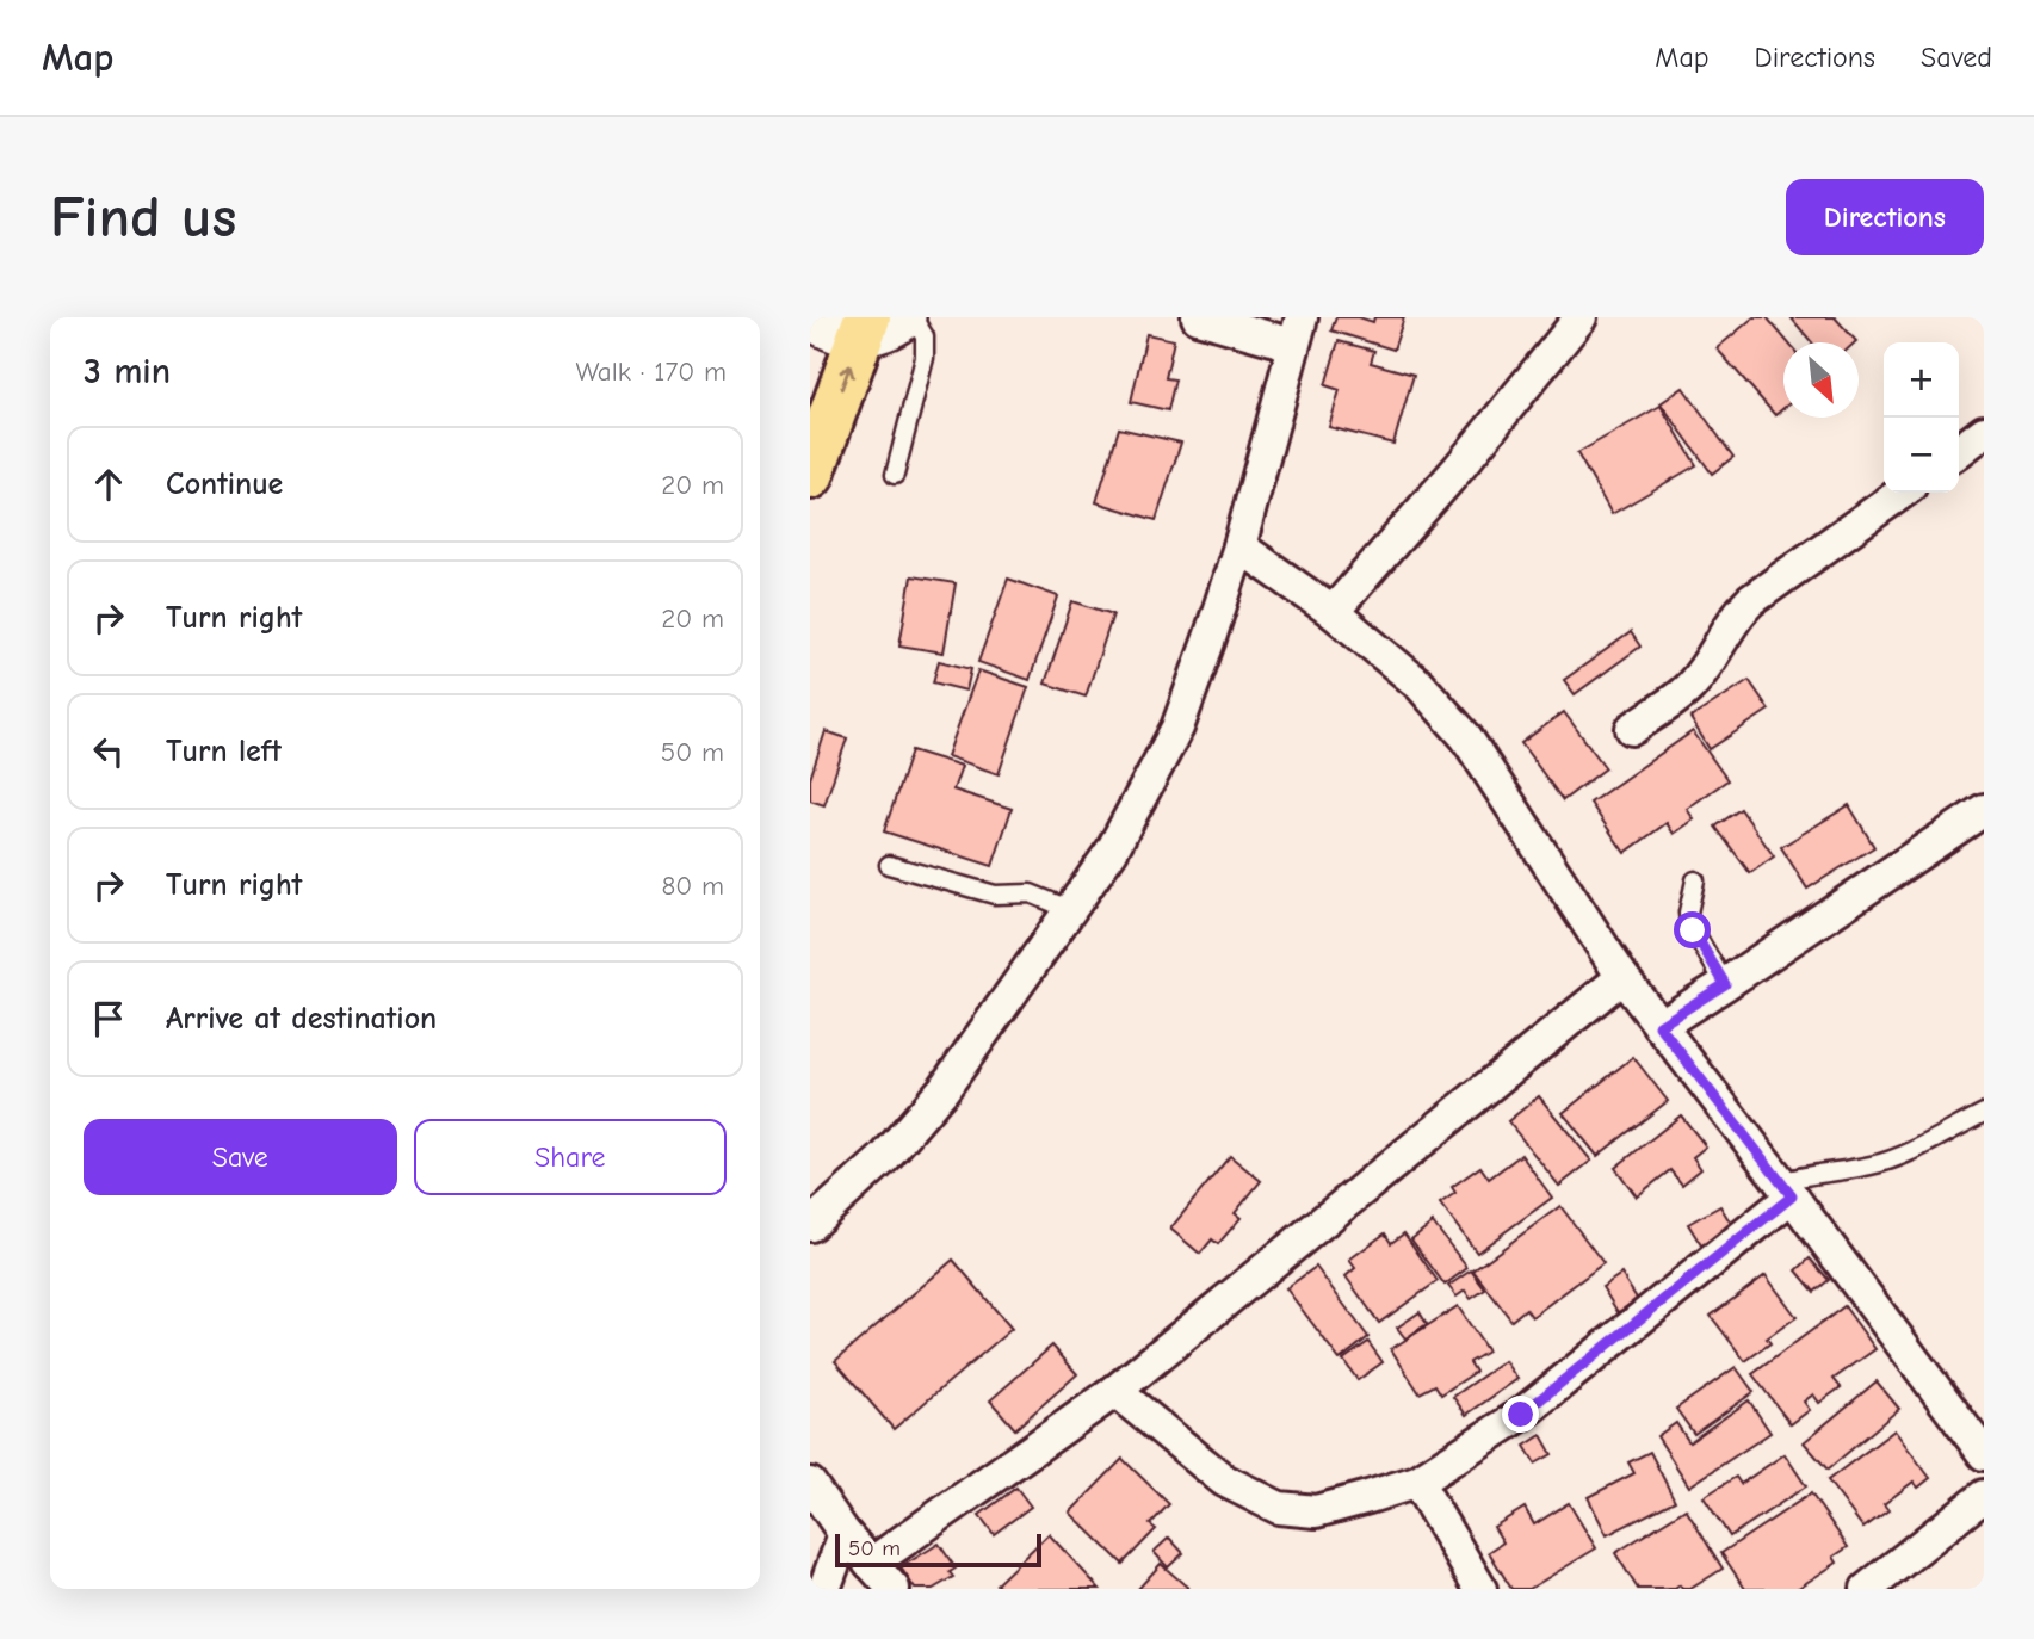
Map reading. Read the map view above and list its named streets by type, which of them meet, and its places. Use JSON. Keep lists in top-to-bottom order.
{
  "scale_bar": "50 m",
  "north": "bottom right",
  "page": {
    "header": "Map",
    "nav": ["Map", "Directions", "Saved"],
    "buttons": [
      "Directions",
      ["Save", "Share"]
    ],
    "title": "Find us",
    "heading": ["3 min", "Walk · 170 m"],
    "map_buttons": ["+", "−"],
    "list": [
      ["Continue", "20 m"],
      ["Turn right", "20 m"],
      ["Turn left", "50 m"],
      ["Turn right", "80 m"],
      "Arrive at destination"
    ],
    "scale": "50 m"
  }
}
